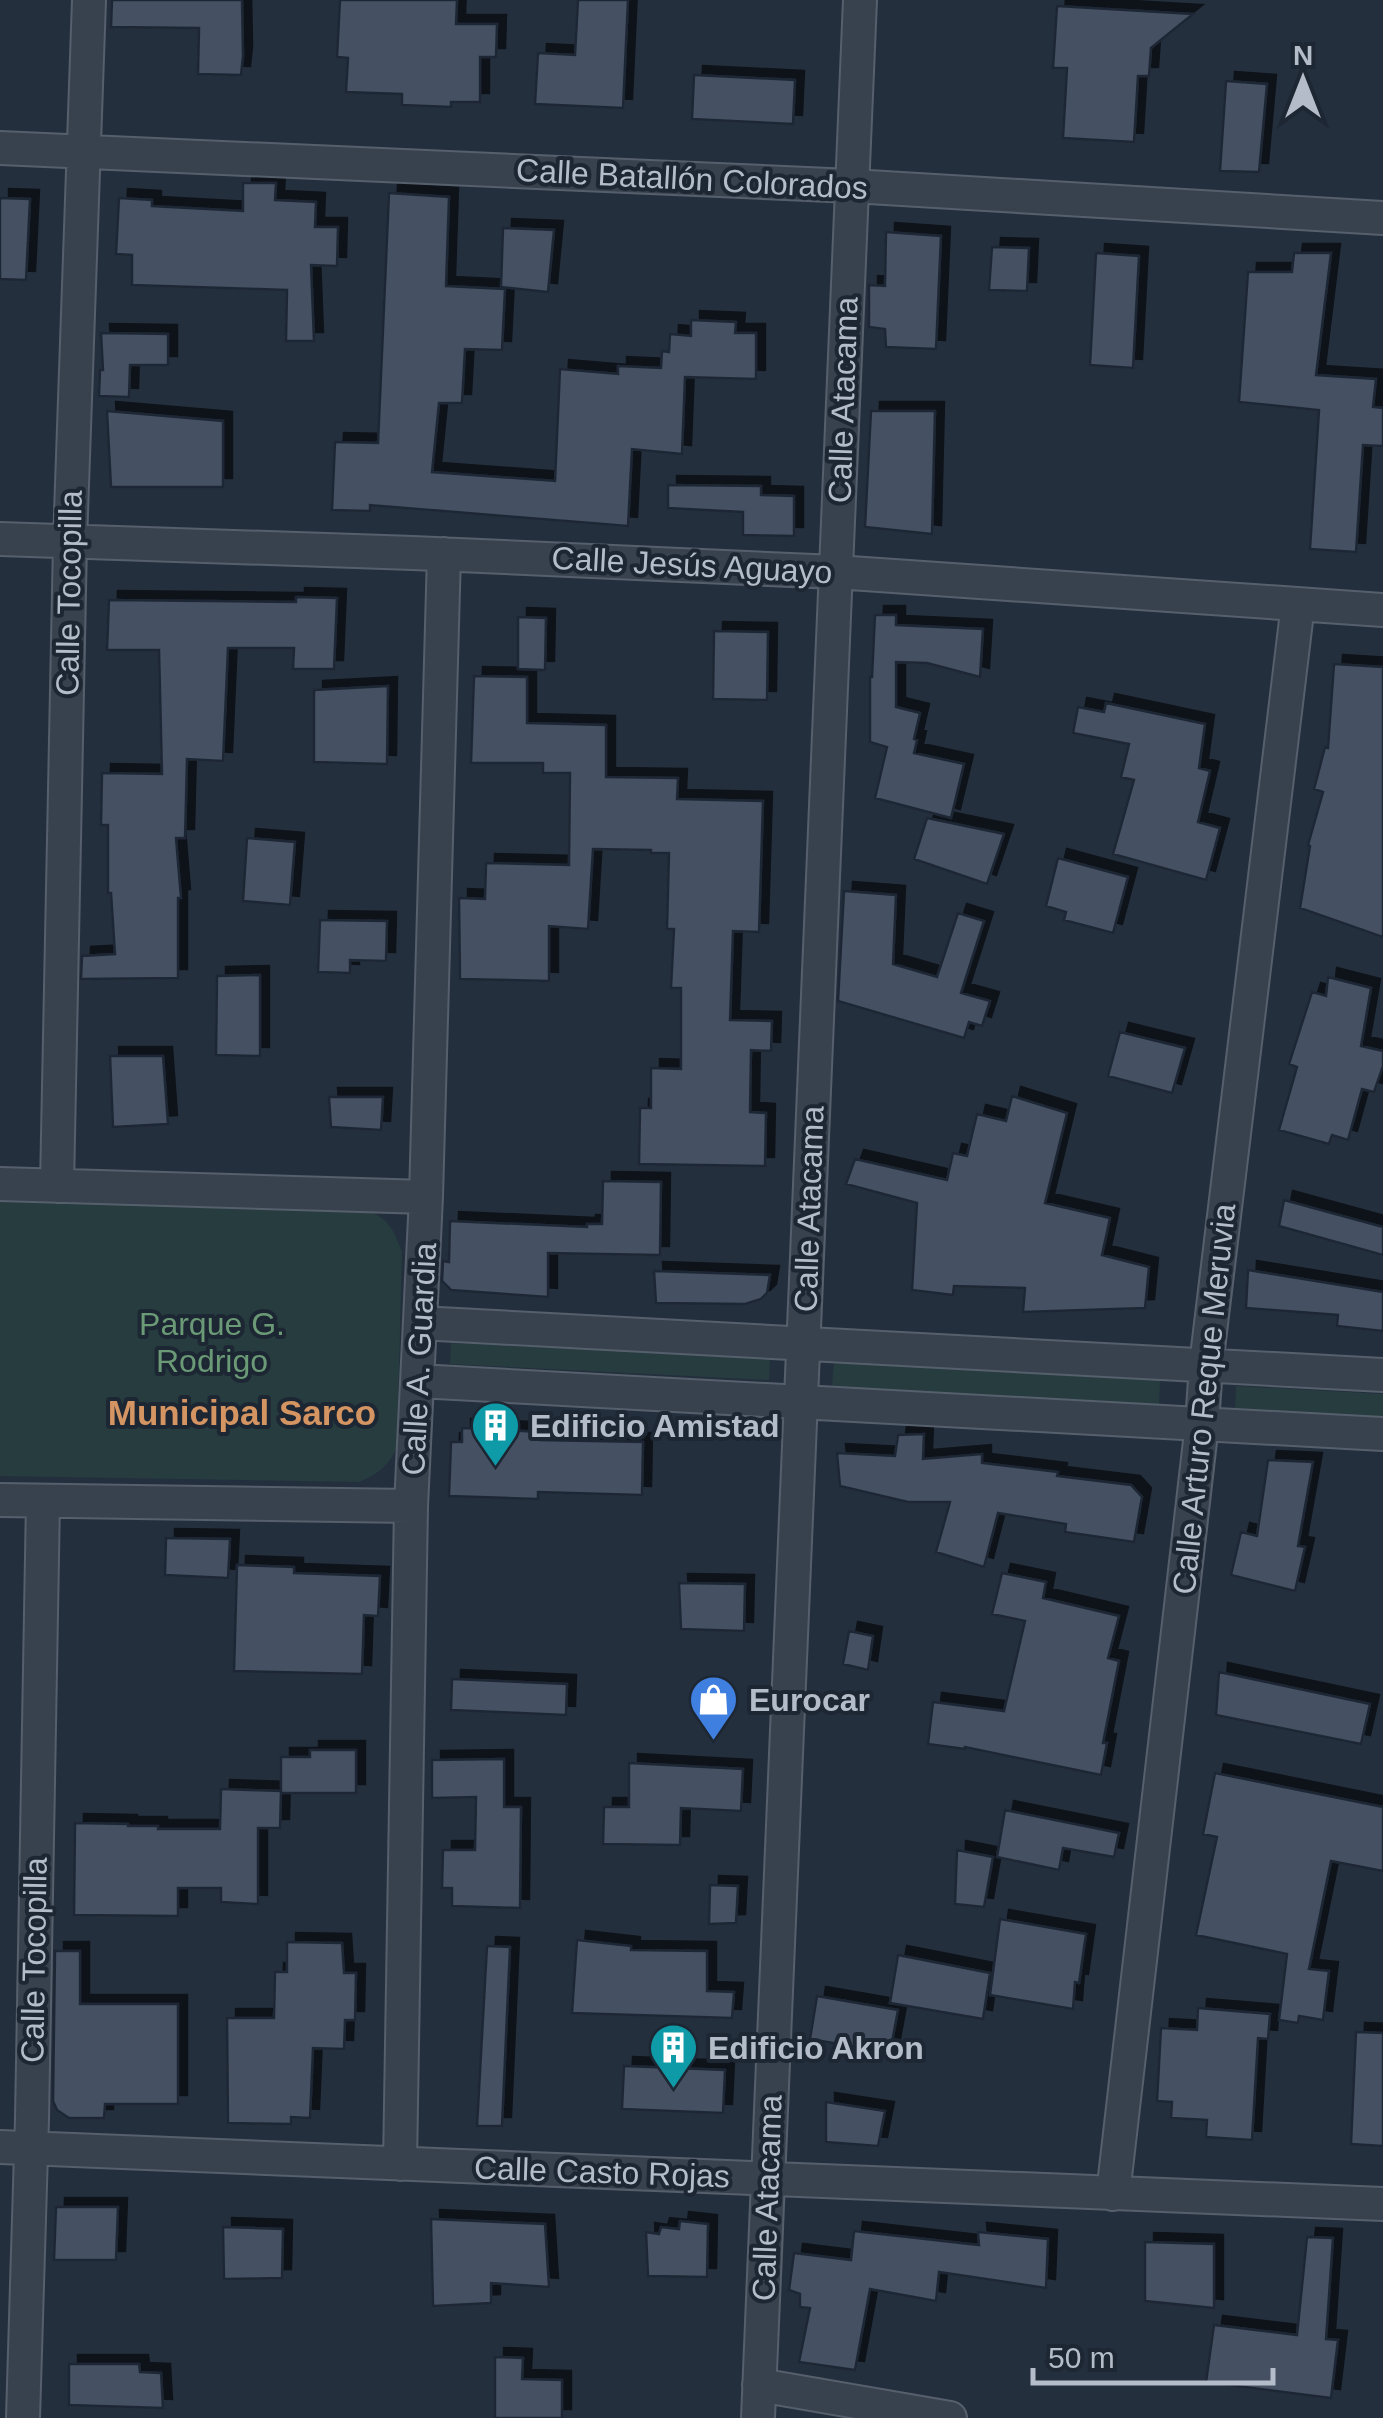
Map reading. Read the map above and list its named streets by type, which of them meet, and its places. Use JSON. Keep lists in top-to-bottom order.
{
  "streets": {
    "street": [
      "Calle Batallón Colorados",
      "Calle Atacama",
      "Calle Jesús Aguayo",
      "Calle Tocopilla",
      "Calle A. Guardia",
      "Calle Arturo Reque Meruvia",
      "Calle Casto Rojas"
    ]
  },
  "crossings": [
    ["Calle Batallón Colorados", "Calle Atacama"],
    ["Calle Batallón Colorados", "Calle Tocopilla"],
    ["Calle Atacama", "Calle Jesús Aguayo"],
    ["Calle Atacama", "Calle Casto Rojas"],
    ["Calle Jesús Aguayo", "Calle Tocopilla"],
    ["Calle Jesús Aguayo", "Calle A. Guardia"],
    ["Calle Jesús Aguayo", "Calle Arturo Reque Meruvia"],
    ["Calle Tocopilla", "Calle Casto Rojas"],
    ["Calle A. Guardia", "Calle Casto Rojas"],
    ["Calle Arturo Reque Meruvia", "Calle Casto Rojas"]
  ],
  "districts": ["Municipal Sarco"],
  "parks": ["Parque G. Rodrigo"],
  "places": {
    "building": ["Edificio Amistad", "Edificio Akron"],
    "shop": ["Eurocar"]
  },
  "scale_bar": "50 m",
  "north": "top"
}
